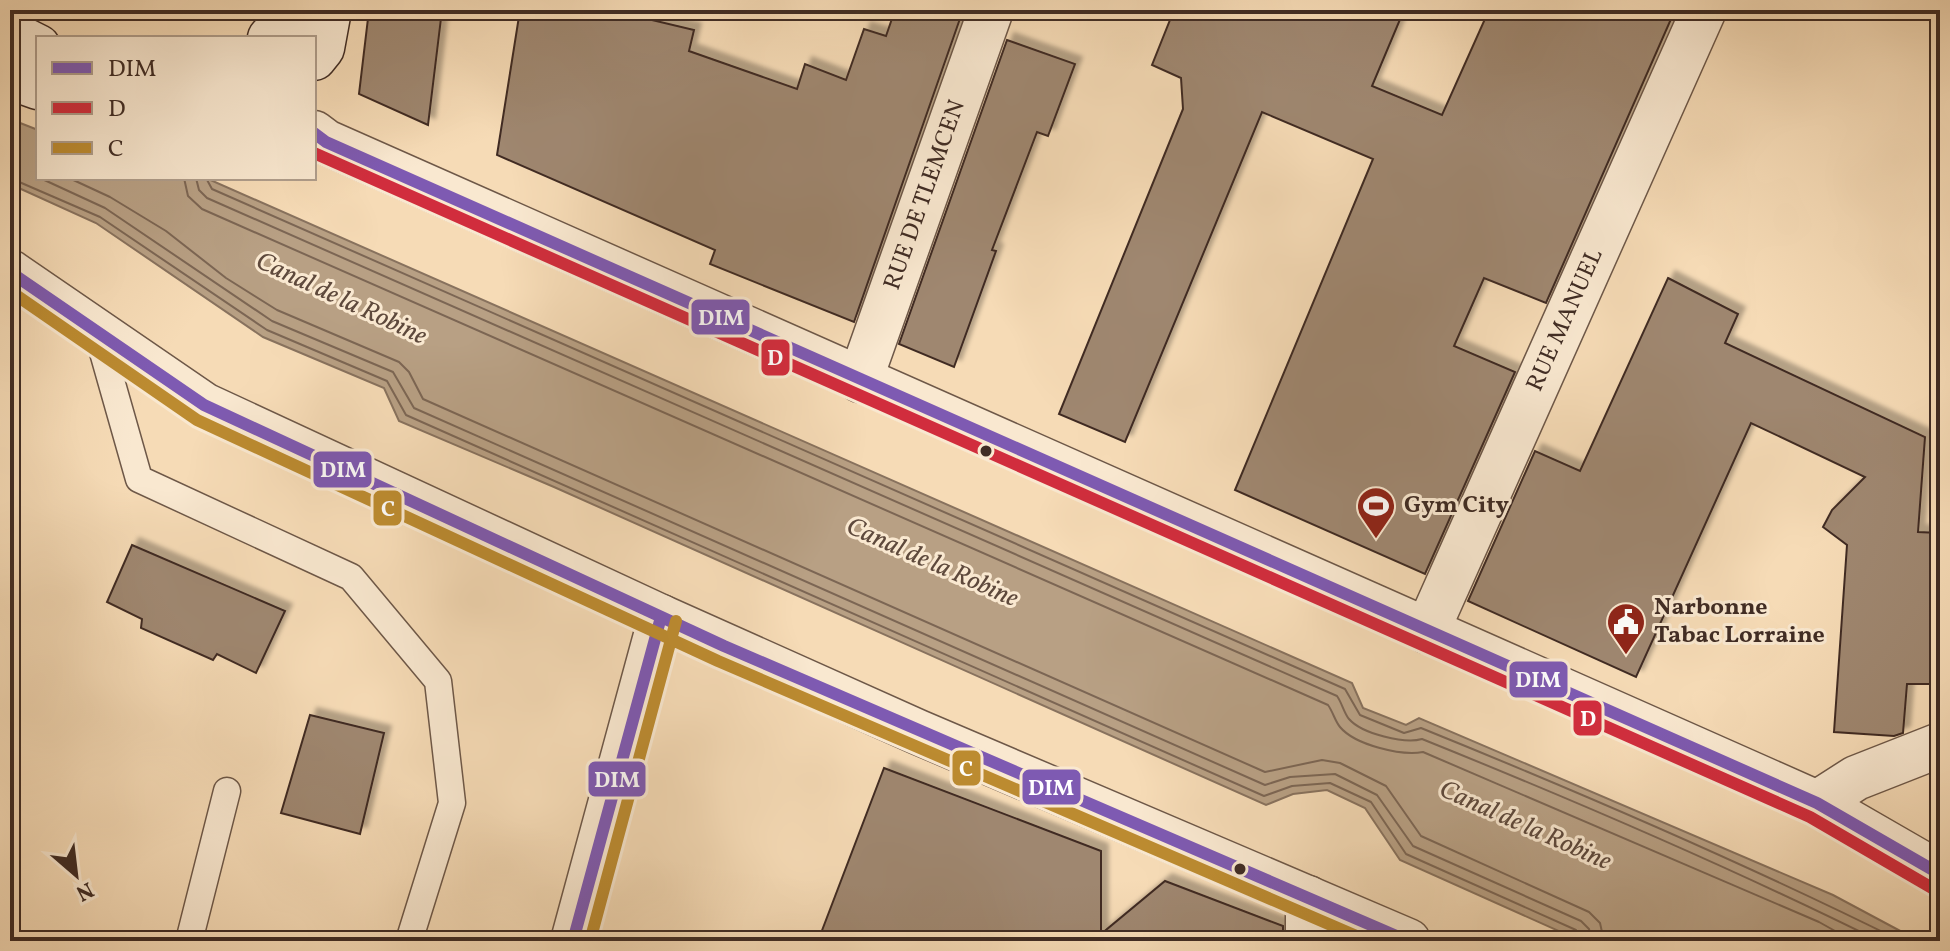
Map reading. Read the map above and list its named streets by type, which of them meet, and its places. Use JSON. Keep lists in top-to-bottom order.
{
  "streets": {
    "street": ["RUE DE TLEMCEN", "RUE MANUEL"]
  },
  "water": ["Canal de la Robine"],
  "places": {
    "sports": ["Gym City"],
    "public building": ["Narbonne Tabac Lorraine"]
  },
  "lines": ["transit line DIM", "transit line D", "transit line C"],
  "legend": ["DIM", "D", "C"],
  "north": "bottom right"
}
